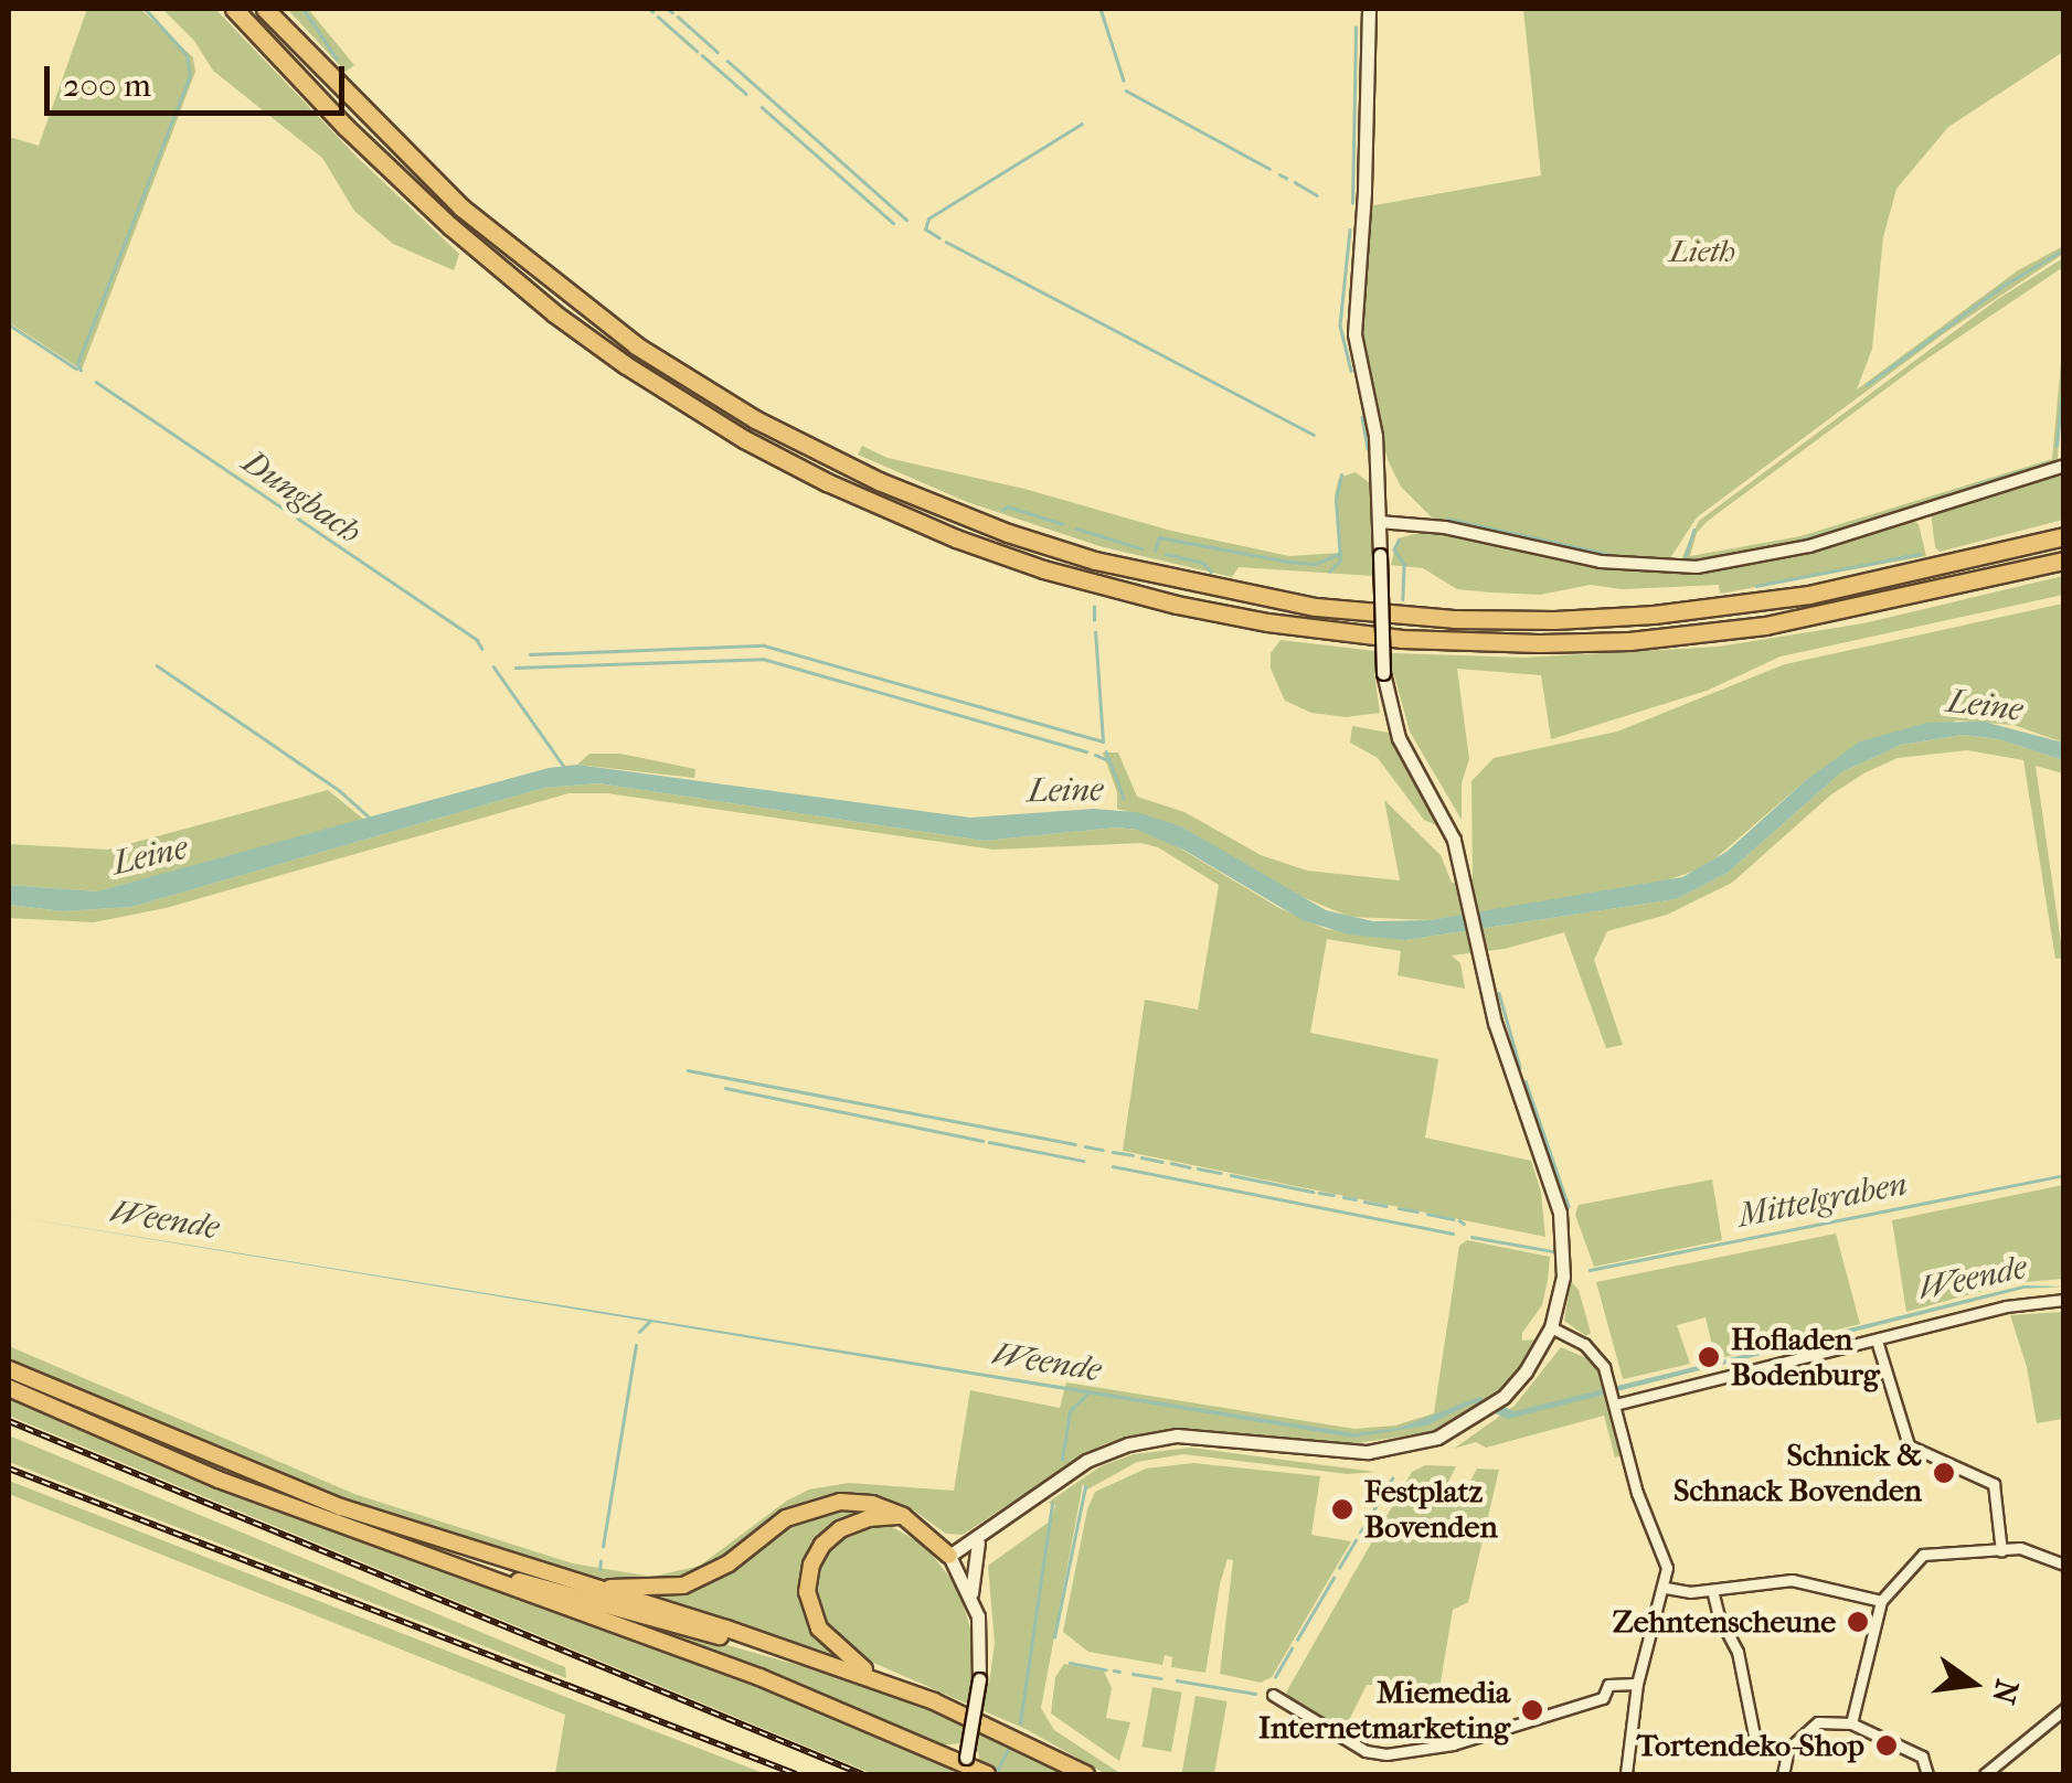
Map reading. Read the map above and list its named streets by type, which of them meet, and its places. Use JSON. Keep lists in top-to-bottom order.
{
  "water": [
    "Dungbach",
    "Leine",
    "Mittelgraben",
    "Weende"
  ],
  "parks": ["Lieth"],
  "places": [
    "Hofladen Bodenburg",
    "Schnick & Schnack Bovenden",
    "Festplatz Bovenden",
    "Zehntenscheune",
    "Miemedia Internetmarketing",
    "Tortendeko-Shop"
  ],
  "scale_bar": "200 m",
  "north": "right"
}
